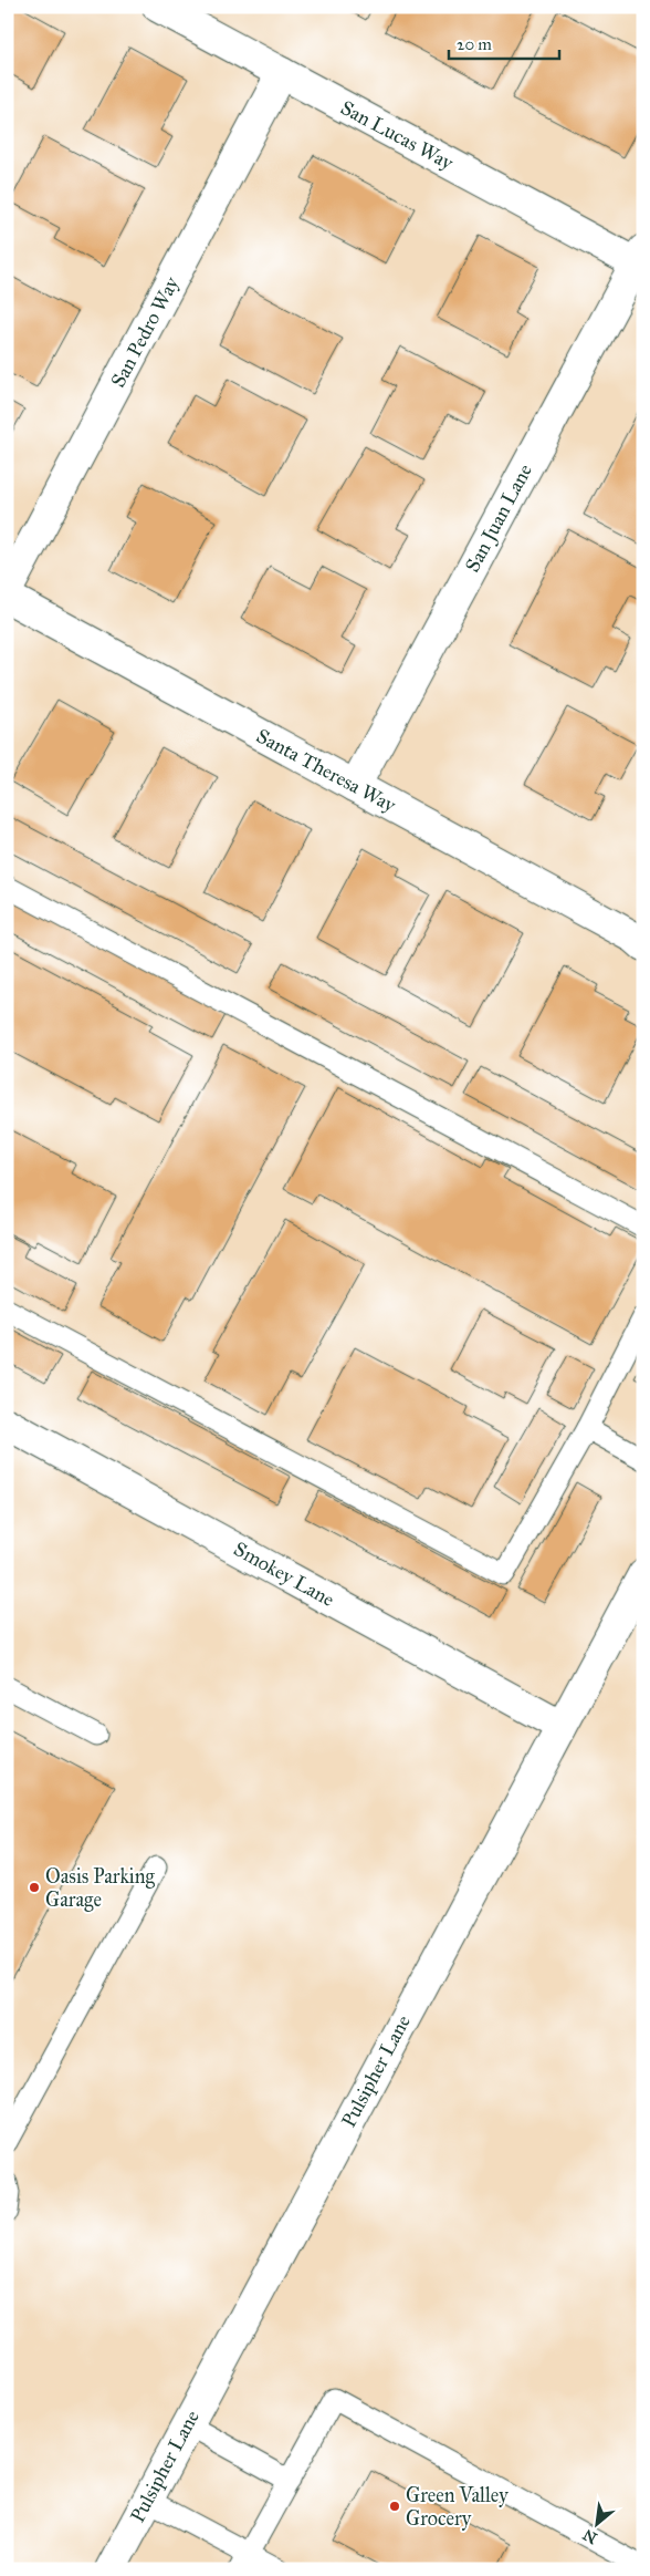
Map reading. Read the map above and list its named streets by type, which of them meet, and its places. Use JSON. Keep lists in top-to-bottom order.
{
  "streets": {
    "street": [
      "San Lucas Way",
      "San Pedro Way",
      "San Juan Lane",
      "Santa Theresa Way",
      "Smokey Lane",
      "Pulsipher Lane"
    ]
  },
  "crossings": [
    ["San Lucas Way", "San Pedro Way"],
    ["San Lucas Way", "San Juan Lane"],
    ["San Juan Lane", "Santa Theresa Way"],
    ["Smokey Lane", "Pulsipher Lane"]
  ],
  "places": ["Oasis Parking Garage", "Green Valley Grocery"],
  "scale_bar": "20 m",
  "north": "bottom left"
}
